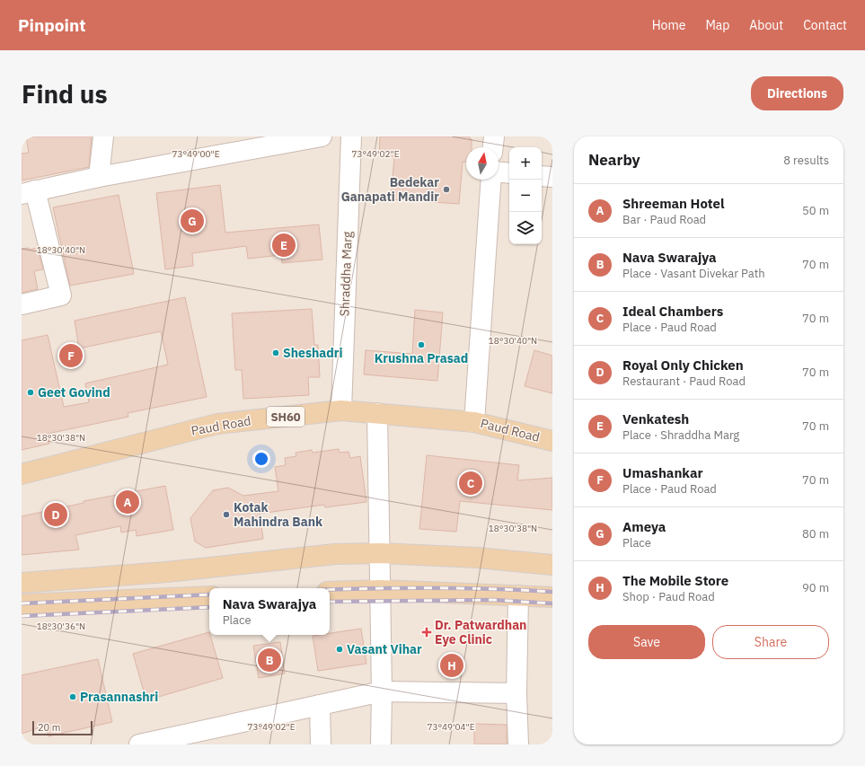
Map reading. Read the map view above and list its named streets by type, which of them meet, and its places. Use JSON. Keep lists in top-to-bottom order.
{
  "streets": {
    "main road": ["SH60", "Paud Road"],
    "street": ["Shraddha Marg"]
  },
  "crossings": [
    ["Shraddha Marg", "Paud Road"]
  ],
  "places": {
    "other": [
      "Bedekar Ganapati Mandir",
      "Krushna Prasad",
      "Sheshadri",
      "Geet Govind",
      "Kotak Mahindra Bank",
      "Vasant Vihar",
      "Prasannashri"
    ],
    "health": ["Dr. Patwardhan Eye Clinic"]
  },
  "scale_bar": "20 m",
  "north": "top",
  "page": {
    "header": "Pinpoint",
    "nav": [
      "Home",
      "Map",
      "About",
      "Contact"
    ],
    "buttons": [
      "Directions",
      ["Save", "Share"]
    ],
    "title": "Find us",
    "heading": ["Nearby", "8 results"],
    "map_buttons": ["+", "−"],
    "list": [
      {
        "mark": "A",
        "name": "Shreeman Hotel",
        "note": "Bar · Paud Road",
        "value": "50 m"
      },
      {
        "mark": "B",
        "name": "Nava Swarajya",
        "note": "Place · Vasant Divekar Path",
        "value": "70 m"
      },
      {
        "mark": "C",
        "name": "Ideal Chambers",
        "note": "Place · Paud Road",
        "value": "70 m"
      },
      {
        "mark": "D",
        "name": "Royal Only Chicken",
        "note": "Restaurant · Paud Road",
        "value": "70 m"
      },
      {
        "mark": "E",
        "name": "Venkatesh",
        "note": "Place · Shraddha Marg",
        "value": "70 m"
      },
      {
        "mark": "F",
        "name": "Umashankar",
        "note": "Place · Paud Road",
        "value": "70 m"
      },
      {
        "mark": "G",
        "name": "Ameya",
        "note": "Place",
        "value": "80 m"
      },
      {
        "mark": "H",
        "name": "The Mobile Store",
        "note": "Shop · Paud Road",
        "value": "90 m"
      }
    ],
    "pins": [
      "G",
      "E",
      "F",
      "C",
      "A",
      "D",
      "B",
      "H"
    ],
    "popup": ["Nava Swarajya", "Place"],
    "scale": "20 m"
  },
  "coordinates": [
    "73°49'00\"E",
    "73°49'02\"E",
    "18°30'40\"N",
    "18°30'38\"N",
    "18°30'36\"N",
    "73°49'04\"E"
  ]
}
